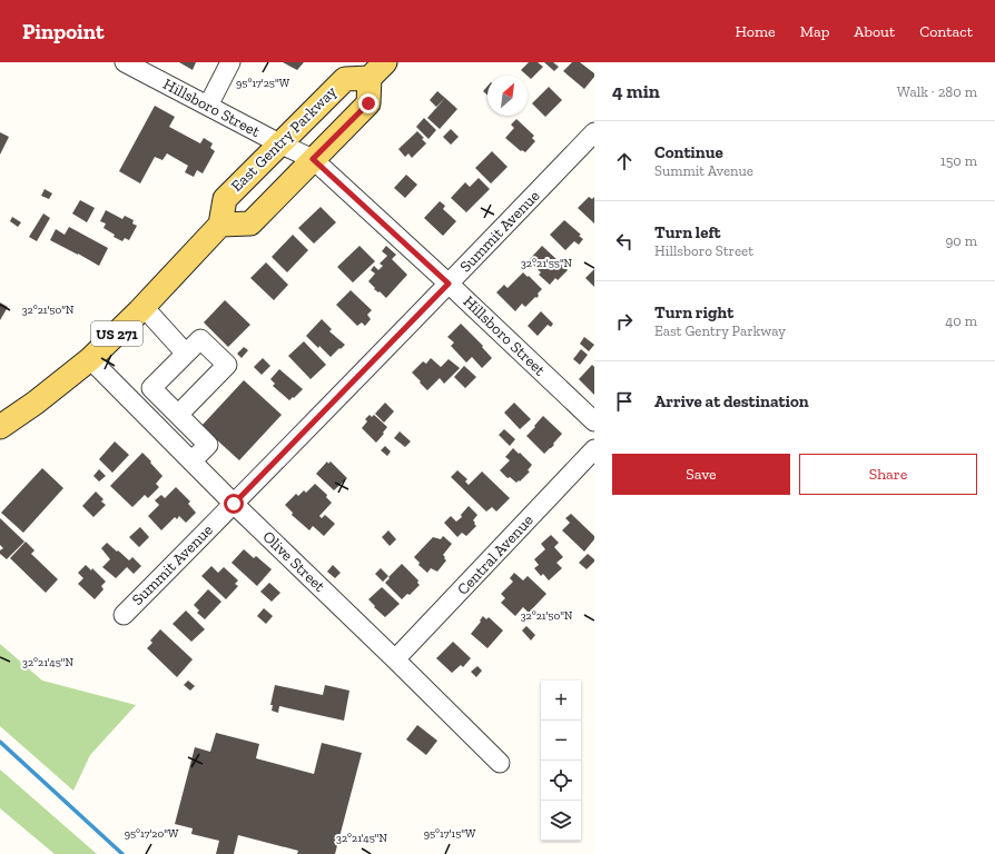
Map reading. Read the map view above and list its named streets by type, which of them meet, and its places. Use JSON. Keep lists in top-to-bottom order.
{
  "streets": {
    "main road": ["East Gentry Parkway", "US 271"],
    "street": [
      "Hillsboro Street",
      "Summit Avenue",
      "Central Avenue",
      "Olive Street"
    ]
  },
  "crossings": [
    ["Hillsboro Street", "East Gentry Parkway"],
    ["Hillsboro Street", "Summit Avenue"],
    ["East Gentry Parkway", "US 271"],
    ["Summit Avenue", "Olive Street"],
    ["US 271", "Olive Street"],
    ["Central Avenue", "Olive Street"]
  ],
  "north": "top right",
  "page": {
    "header": "Pinpoint",
    "nav": [
      "Home",
      "Map",
      "About",
      "Contact"
    ],
    "heading": ["4 min", "Walk · 280 m"],
    "list": [
      ["Continue", "Summit Avenue", "150 m"],
      ["Turn left", "Hillsboro Street", "90 m"],
      ["Turn right", "East Gentry Parkway", "40 m"],
      "Arrive at destination"
    ],
    "buttons": ["Save", "Share"],
    "map_buttons": ["+", "−"]
  },
  "coordinates": [
    "95°17'25\"W",
    "32°21'55\"N",
    "32°21'50\"N",
    "32°21'45\"N",
    "95°17'20\"W",
    "95°17'15\"W"
  ]
}
